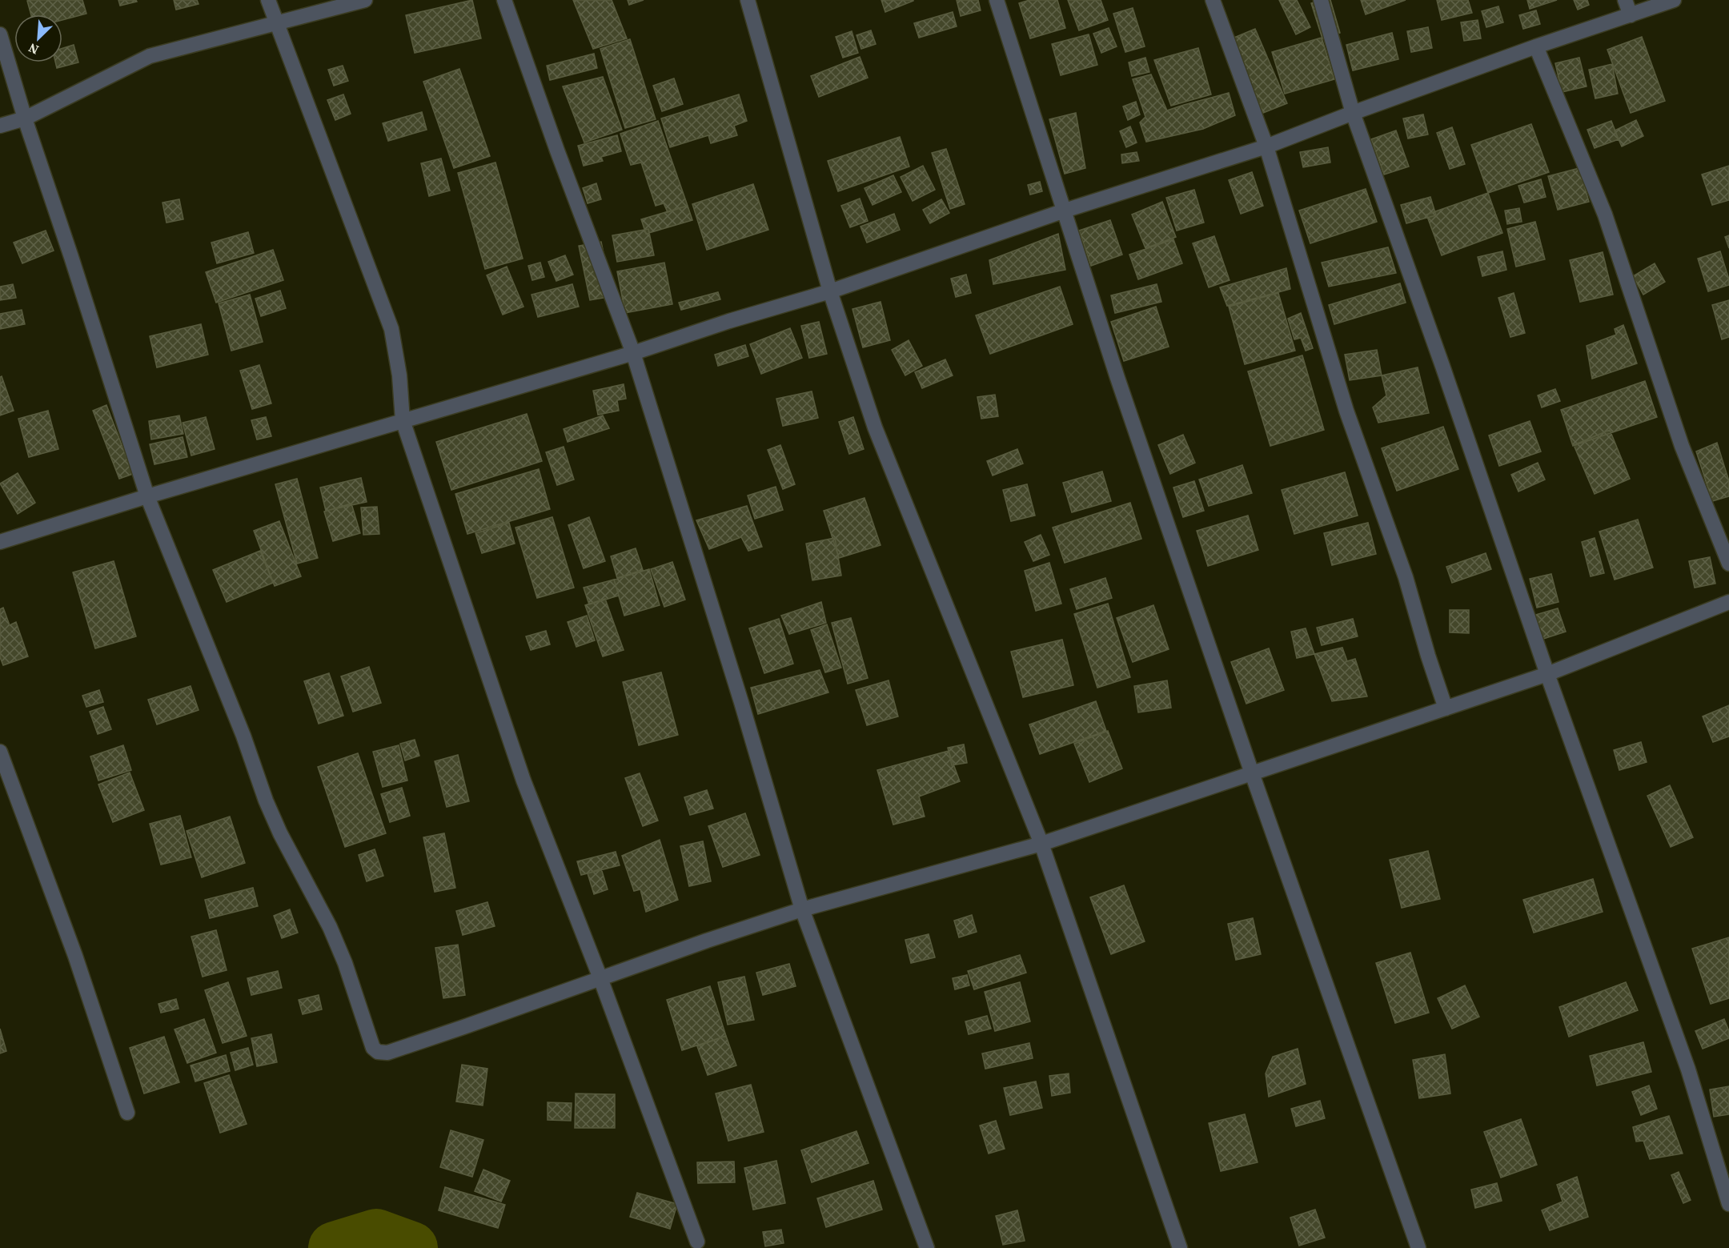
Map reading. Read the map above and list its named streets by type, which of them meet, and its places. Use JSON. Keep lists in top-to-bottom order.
{
  "north": "bottom left"
}
